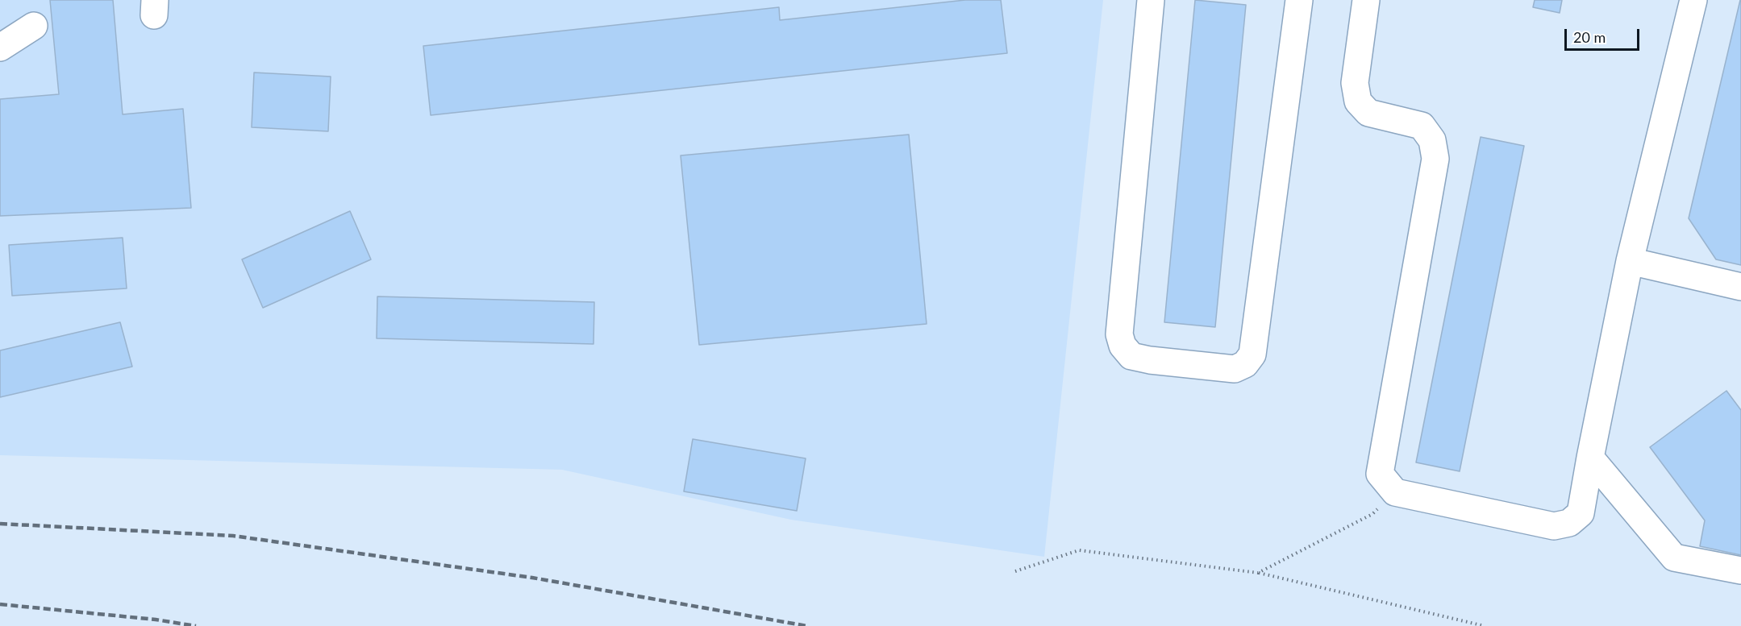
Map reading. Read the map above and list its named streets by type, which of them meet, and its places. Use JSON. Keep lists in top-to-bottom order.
{
  "scale_bar": "20 m"
}
